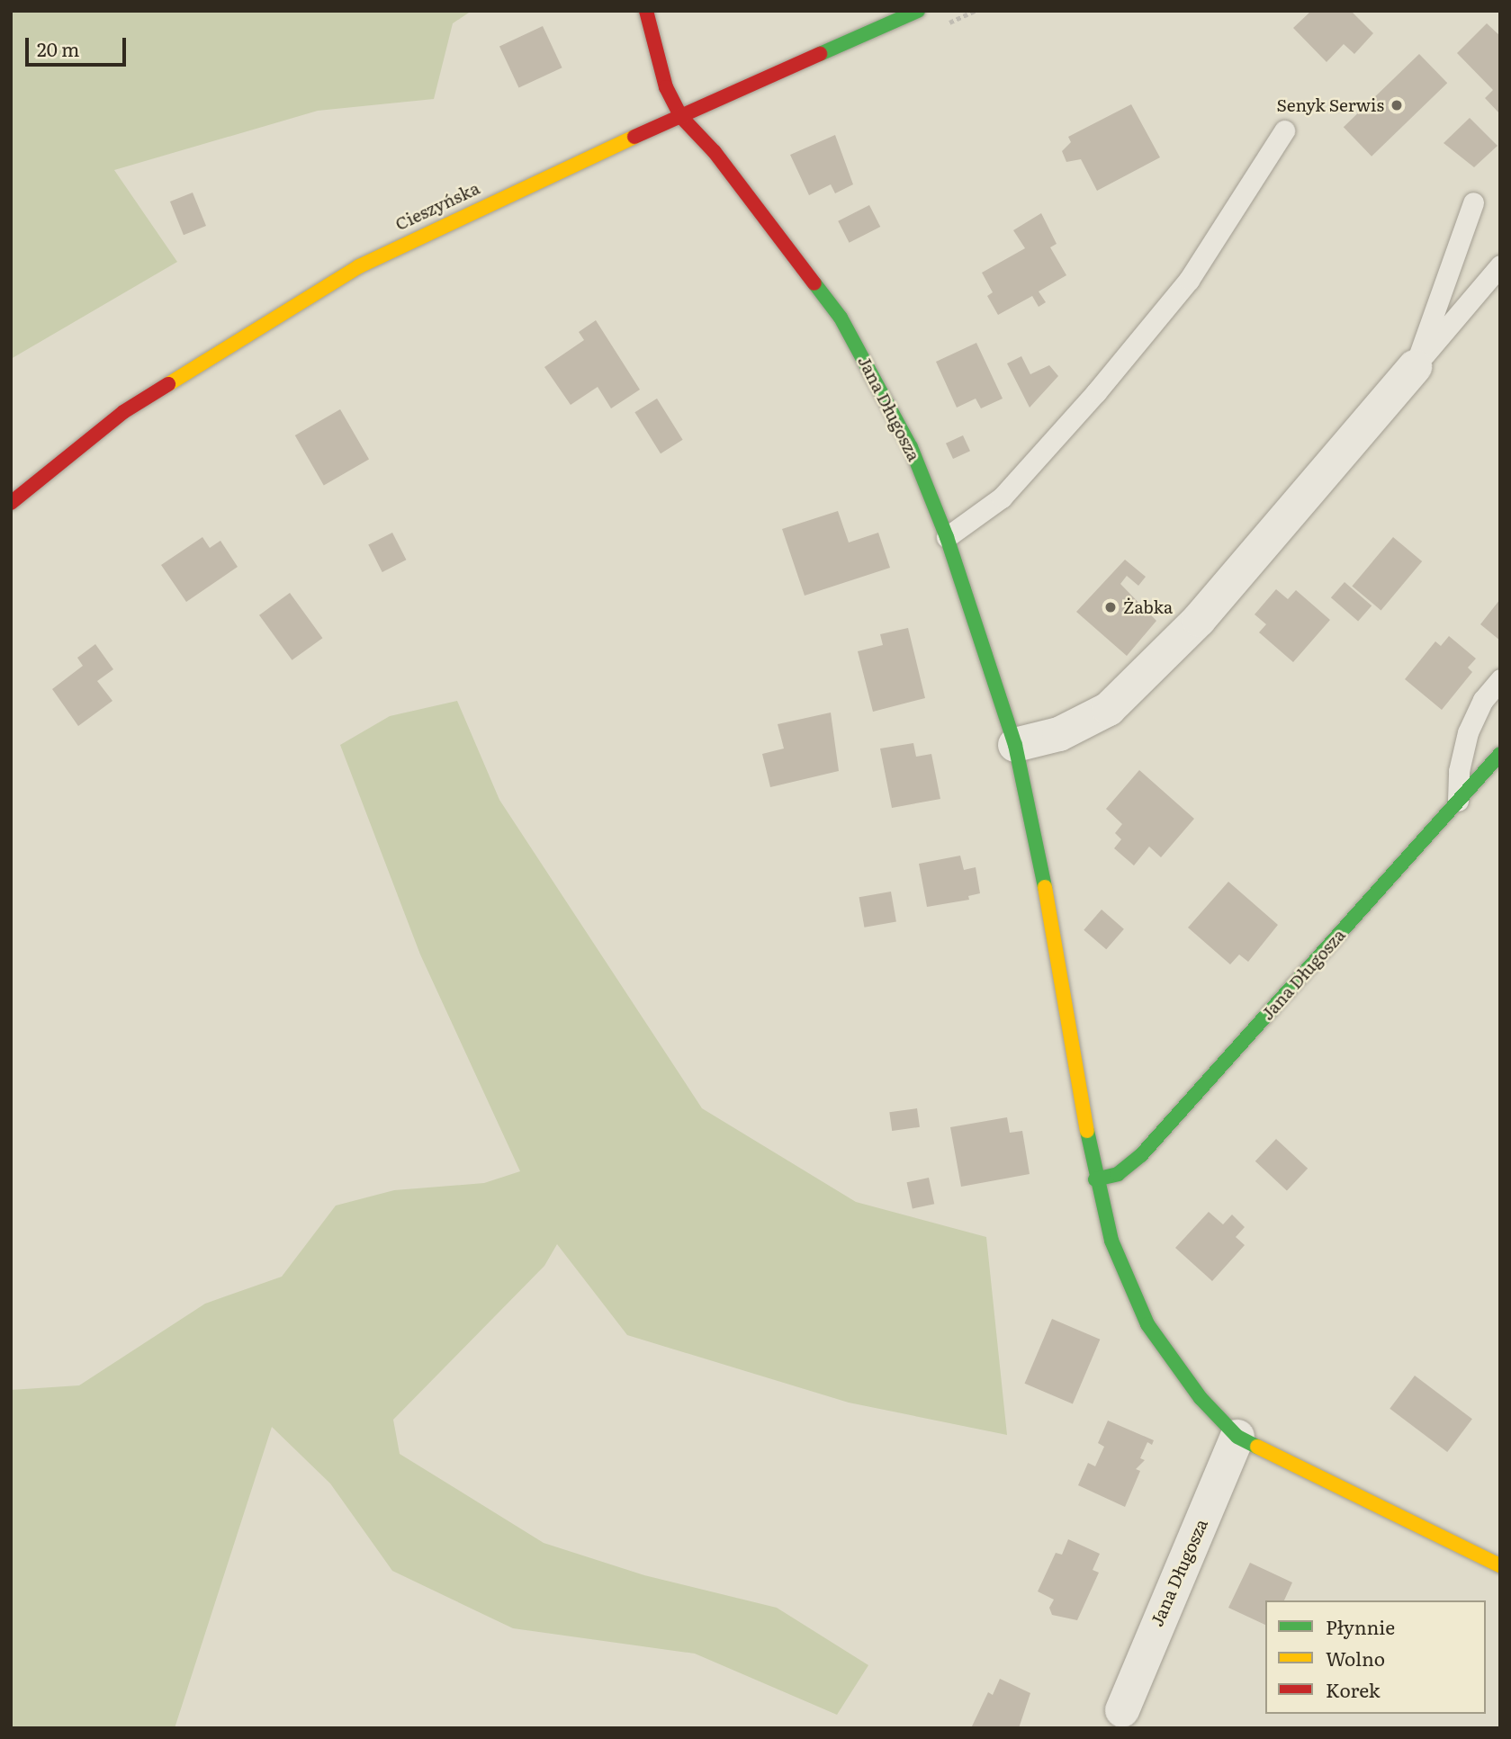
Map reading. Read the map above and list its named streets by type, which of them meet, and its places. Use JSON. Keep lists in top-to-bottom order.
{
  "streets": {
    "street": ["Cieszyńska", "Jana Długosza"]
  },
  "crossings": [
    ["Cieszyńska", "Jana Długosza"]
  ],
  "places": ["Senyk Serwis", "Żabka"],
  "legend": ["Płynnie", "Wolno", "Korek"],
  "scale_bar": "20 m"
}
